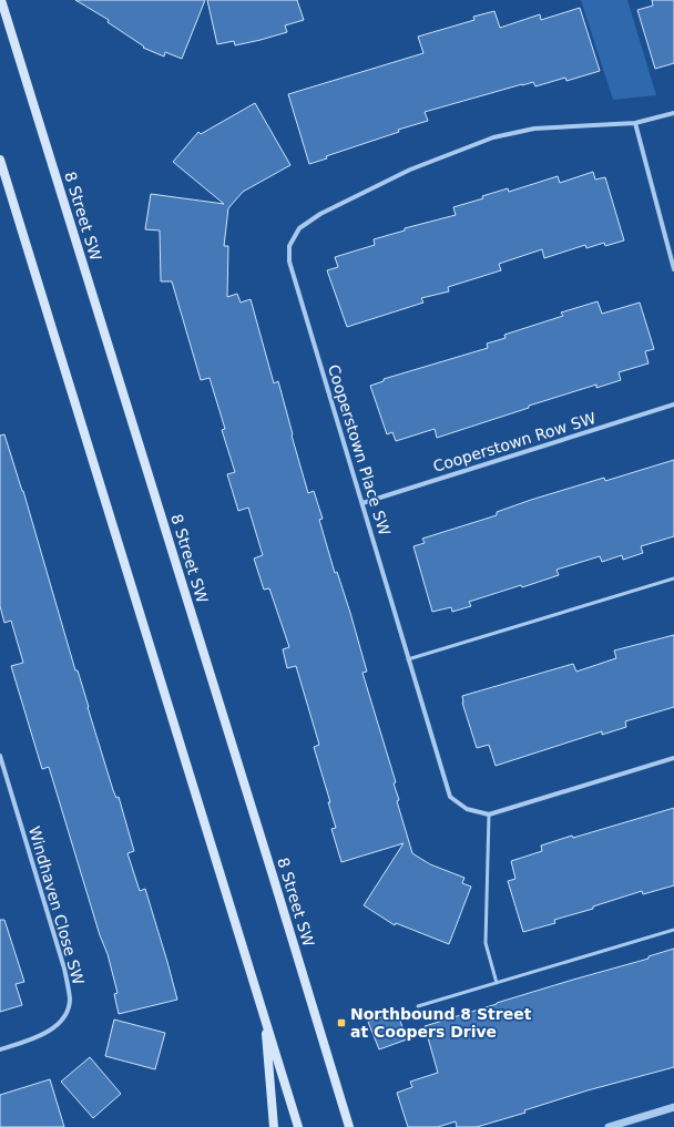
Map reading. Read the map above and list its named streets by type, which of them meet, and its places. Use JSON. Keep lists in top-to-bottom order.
{
  "streets": {
    "main road": ["8 Street SW"],
    "street": ["Cooperstown Row SW", "Cooperstown Place SW", "Windhaven Close SW"]
  },
  "crossings": [
    ["Cooperstown Row SW", "Cooperstown Place SW"]
  ],
  "places": {
    "transit": ["Northbound 8 Street at Coopers Drive"]
  }
}
